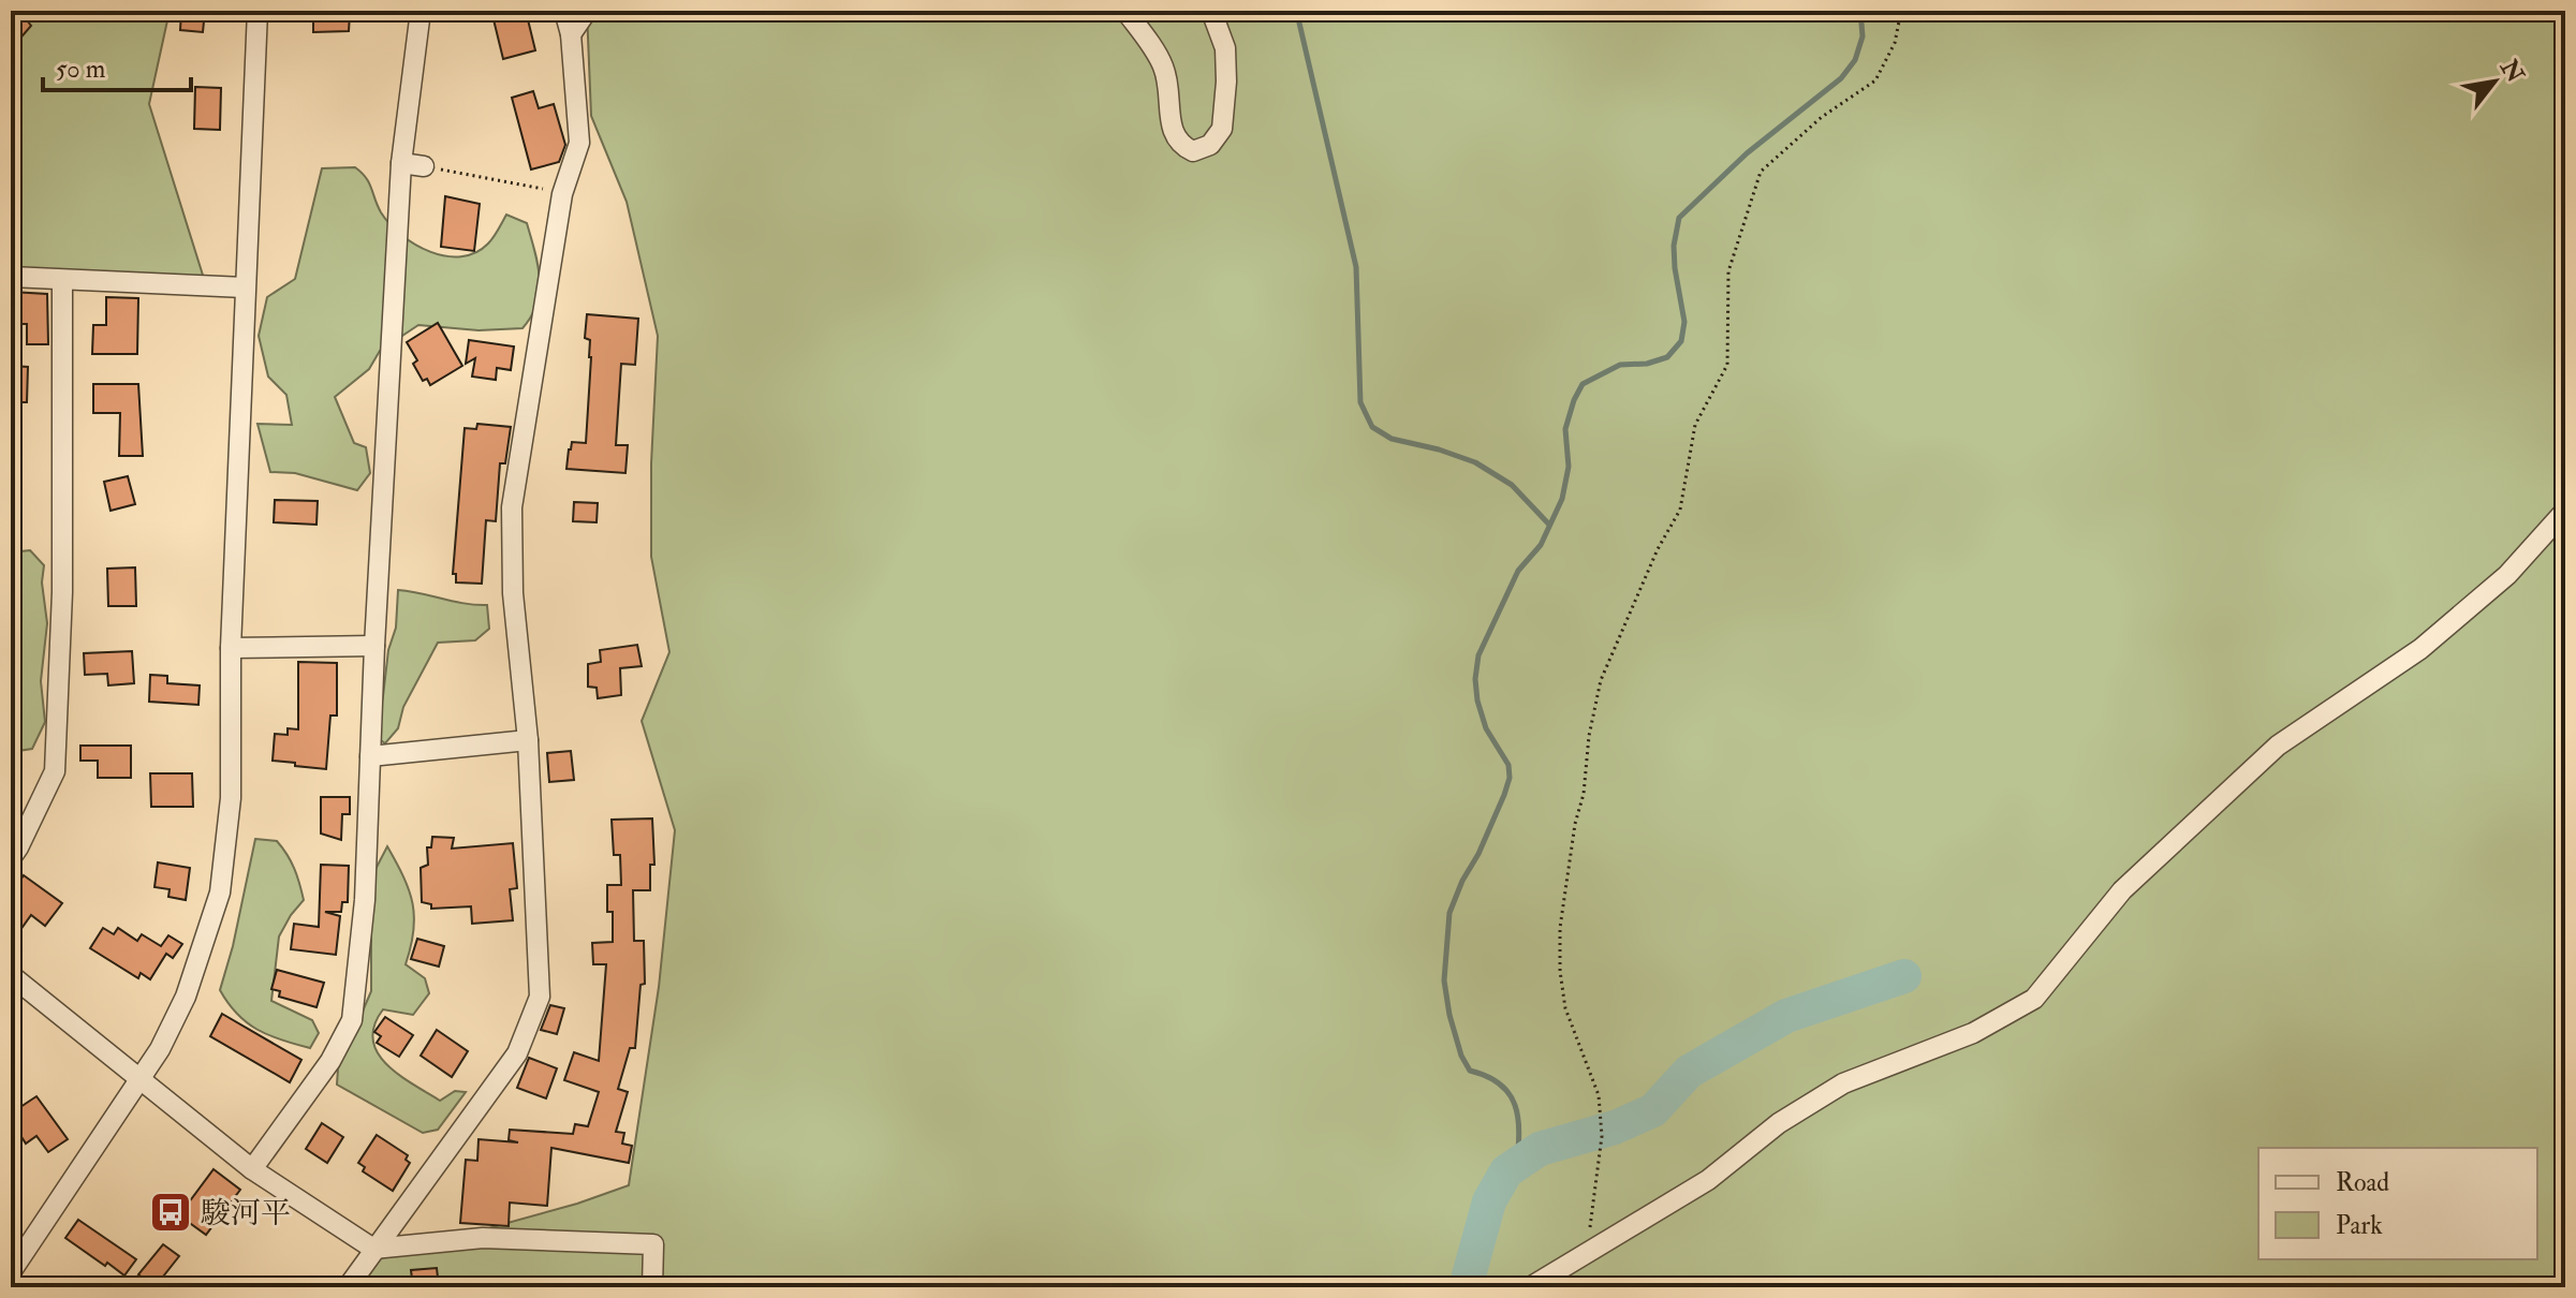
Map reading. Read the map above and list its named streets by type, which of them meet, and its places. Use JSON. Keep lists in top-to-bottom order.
{
  "places": {
    "bus stop": ["駿河平"]
  },
  "legend": ["Road", "Park"],
  "scale_bar": "50 m",
  "north": "top right"
}
